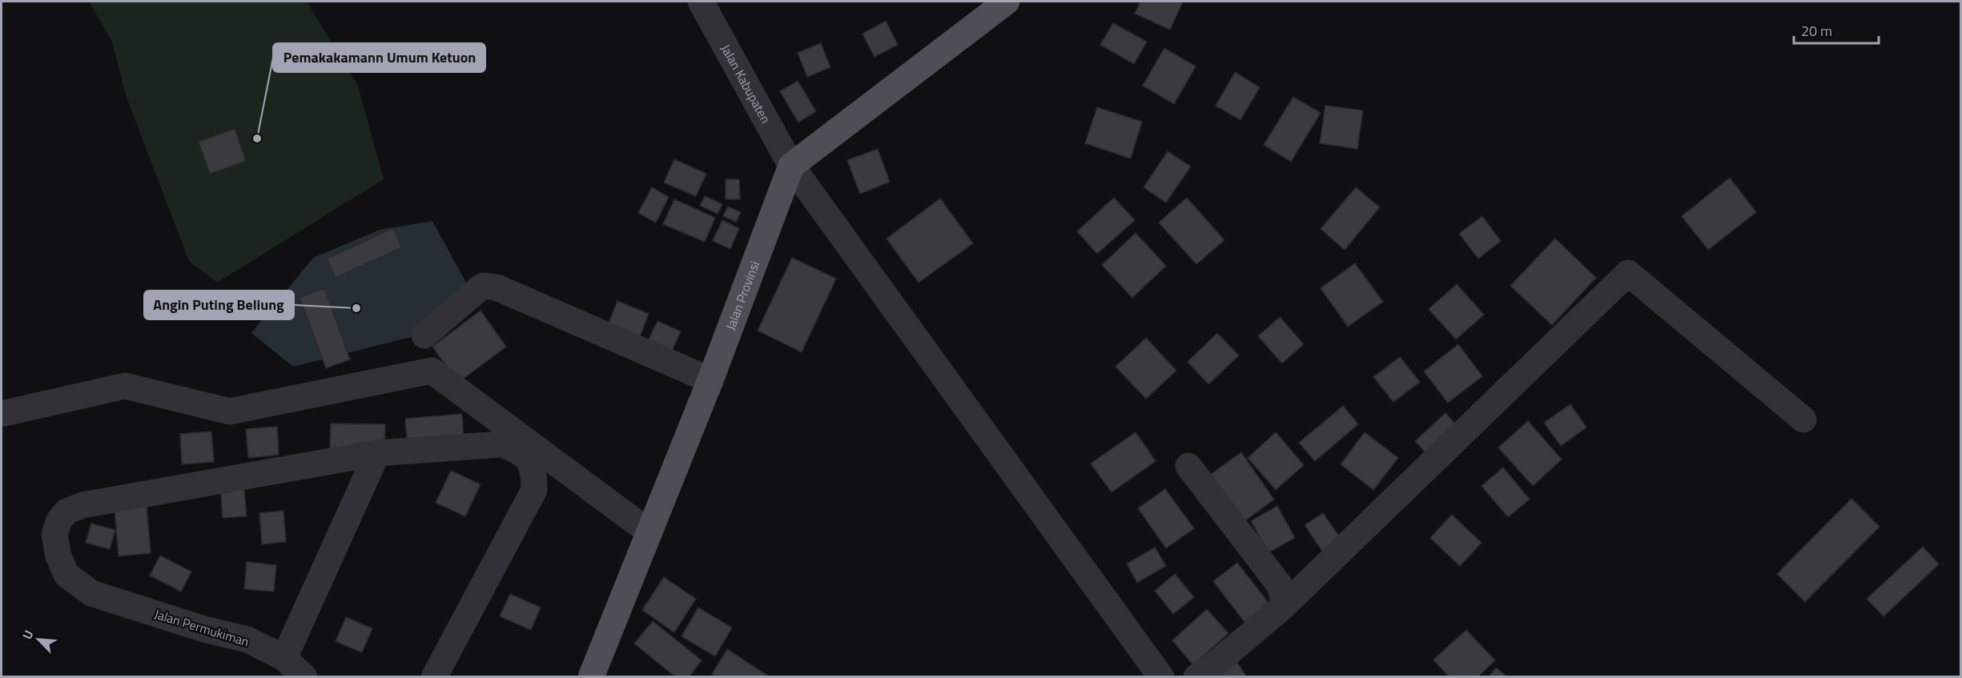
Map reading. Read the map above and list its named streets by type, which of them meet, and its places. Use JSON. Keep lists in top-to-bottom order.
{
  "streets": {
    "main road": ["Jalan Provinsi"],
    "street": ["Jalan Kabupaten", "Jalan Permukiman"]
  },
  "crossings": [
    ["Jalan Kabupaten", "Jalan Provinsi"]
  ],
  "places": ["Pemakakamann Umum Ketuon", "Angin Puting Beliung"],
  "scale_bar": "20 m",
  "north": "top left"
}
